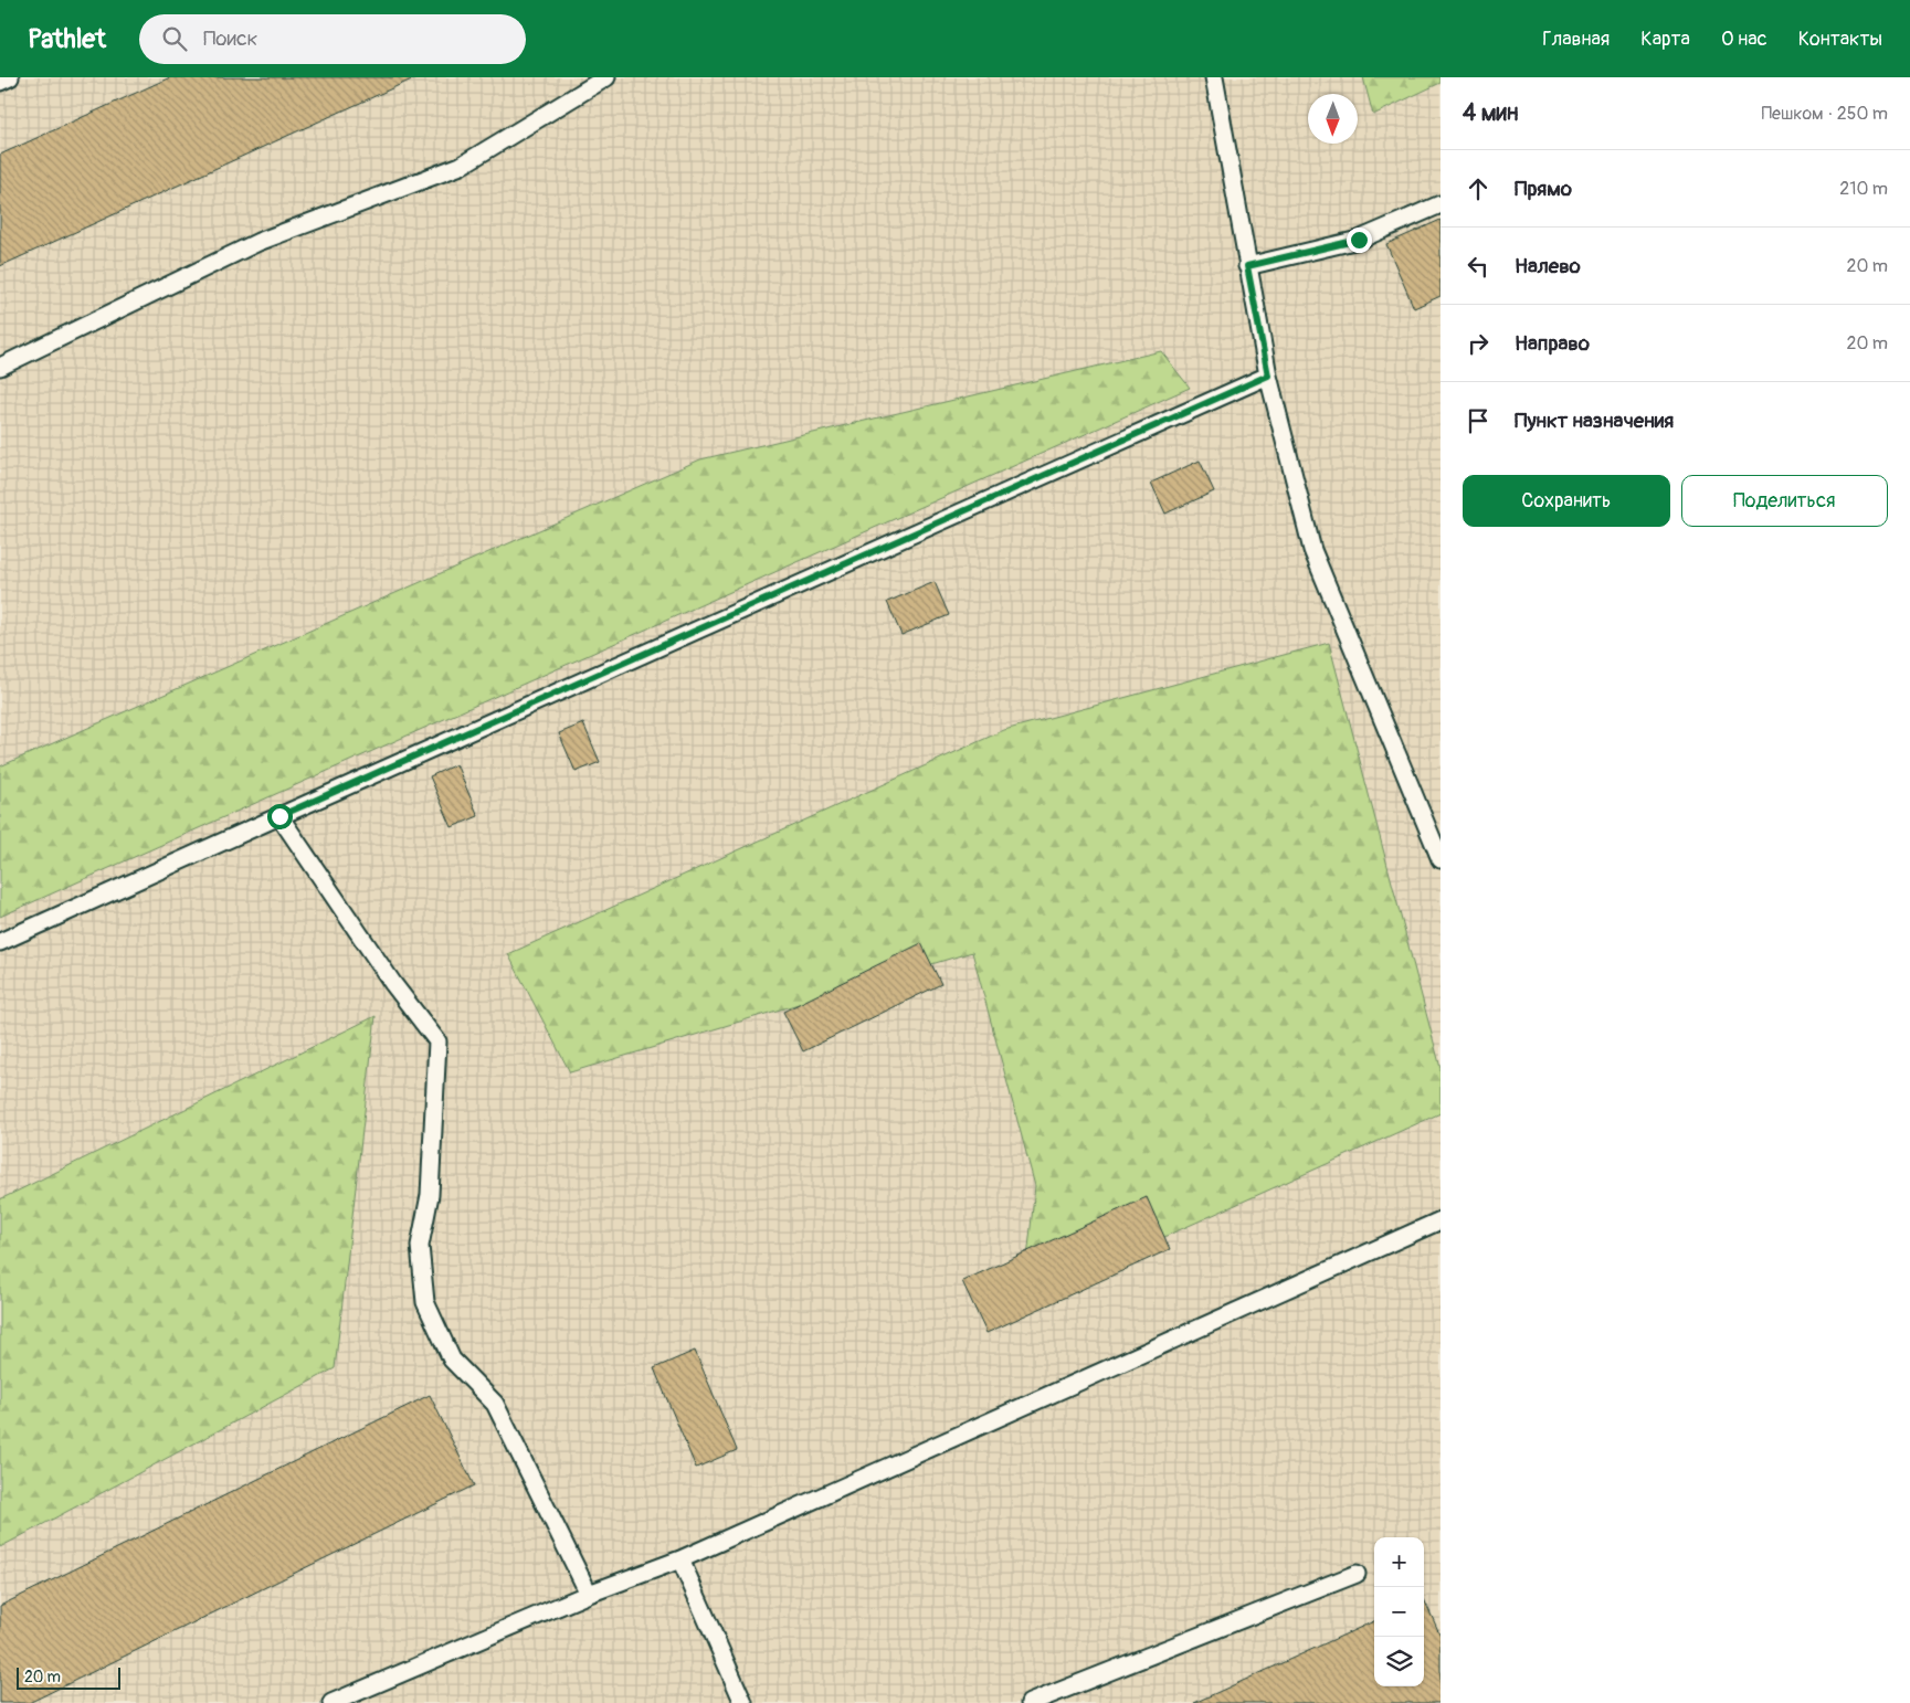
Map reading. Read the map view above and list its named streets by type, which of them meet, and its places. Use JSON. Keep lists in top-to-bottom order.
{
  "scale_bar": "20 m",
  "north": "bottom",
  "page": {
    "header": "Pathlet",
    "search": "Поиск",
    "nav": [
      "Главная",
      "Карта",
      "О нас",
      "Контакты"
    ],
    "heading": ["4 мин", "Пешком · 250 m"],
    "list": [
      ["Прямо", "210 m"],
      ["Налево", "20 m"],
      ["Направо", "20 m"],
      "Пункт назначения"
    ],
    "buttons": ["Сохранить", "Поделиться"],
    "map_buttons": ["+", "−"],
    "scale": "20 m"
  }
}
